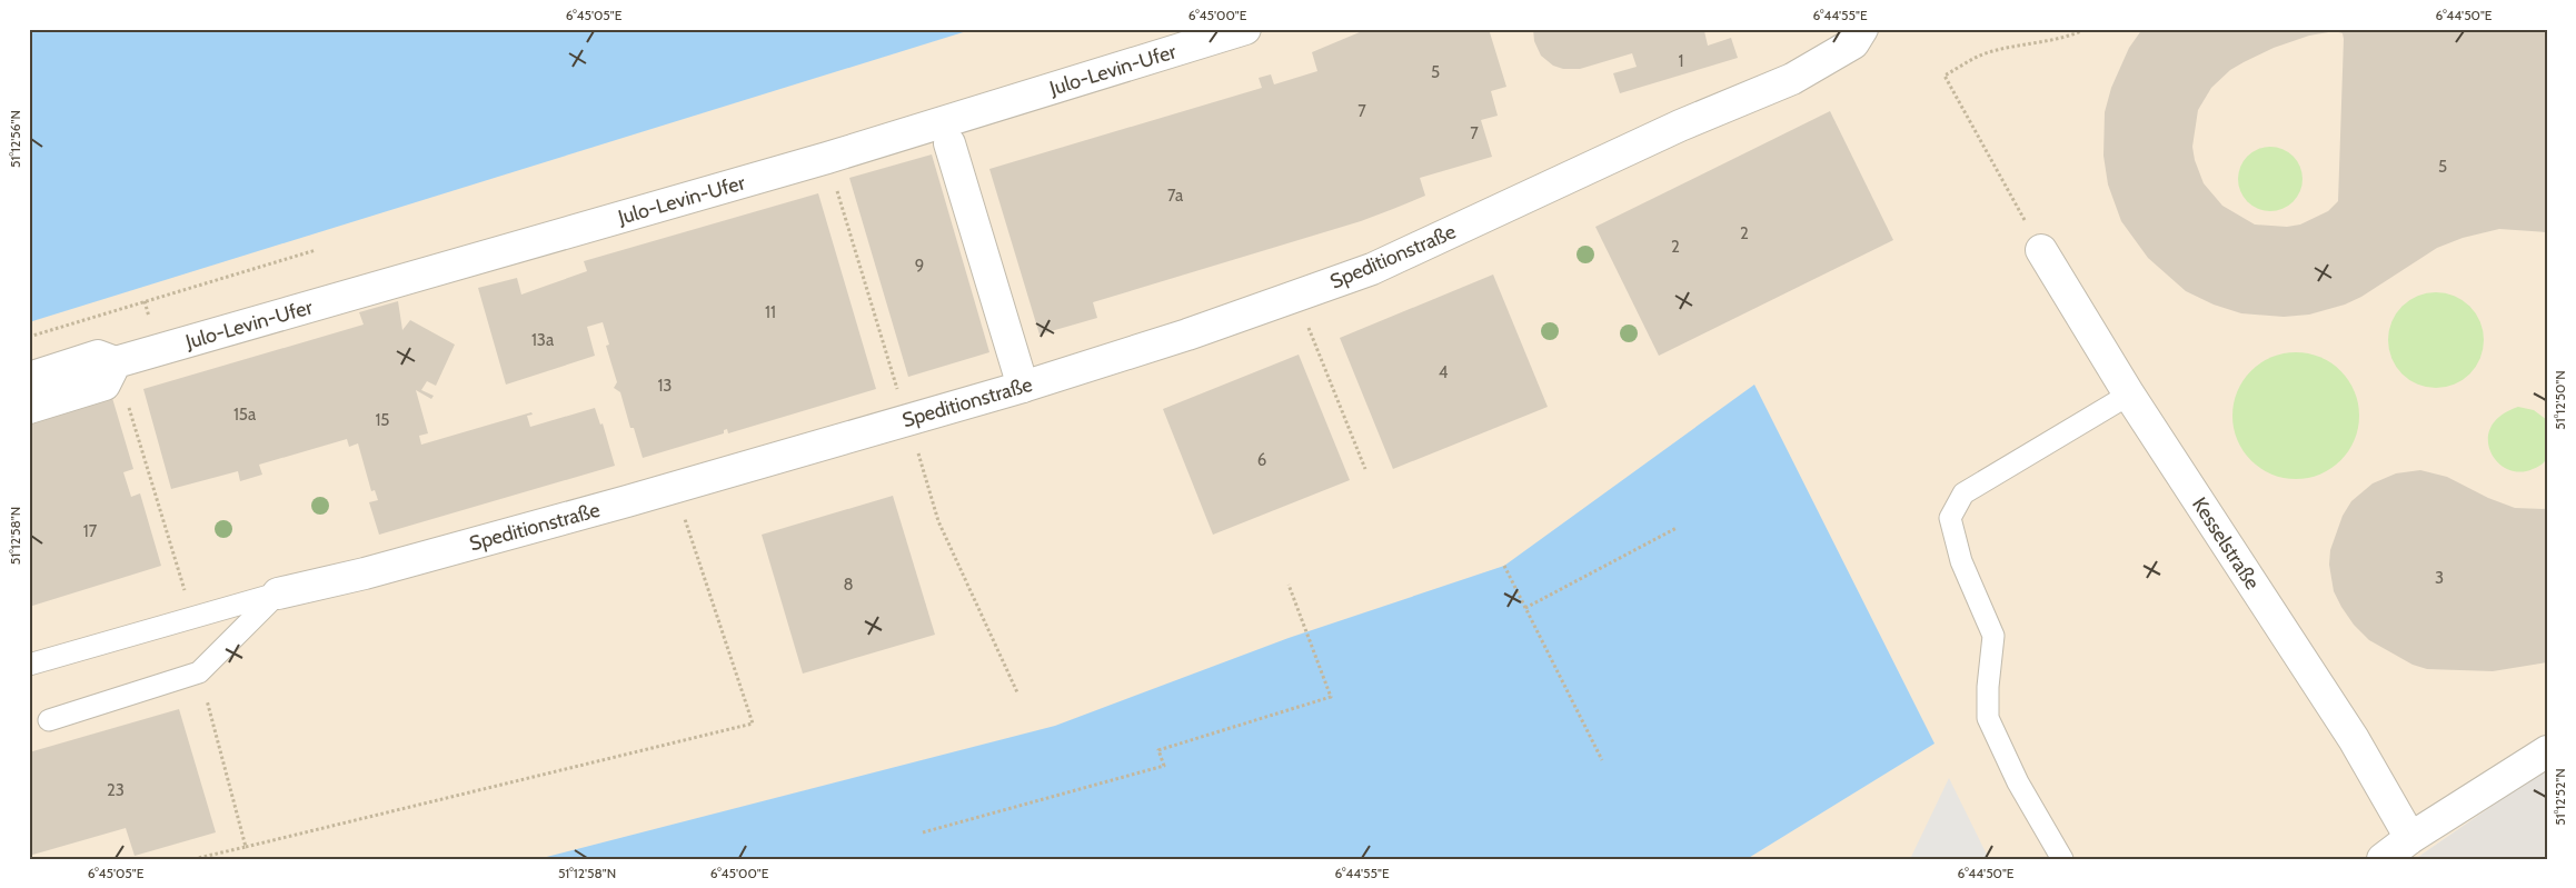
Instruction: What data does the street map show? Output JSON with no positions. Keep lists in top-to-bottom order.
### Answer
{
  "streets": {
    "street": ["Julo-Levin-Ufer", "Speditionstraße", "Kesselstraße"]
  },
  "house_numbers": [
    "1",
    "5",
    "7",
    "7",
    "5",
    "7a",
    "2",
    "2",
    "9",
    "11",
    "13a",
    "4",
    "13",
    "15a",
    "15",
    "6",
    "17",
    "3",
    "8",
    "23"
  ],
  "coordinates": [
    "6°45'05\"E",
    "6°45'00\"E",
    "6°44'55\"E",
    "6°44'50\"E",
    "51°12'56\"N",
    "51°12'50\"N",
    "51°12'58\"N",
    "51°12'52\"N"
  ]
}
